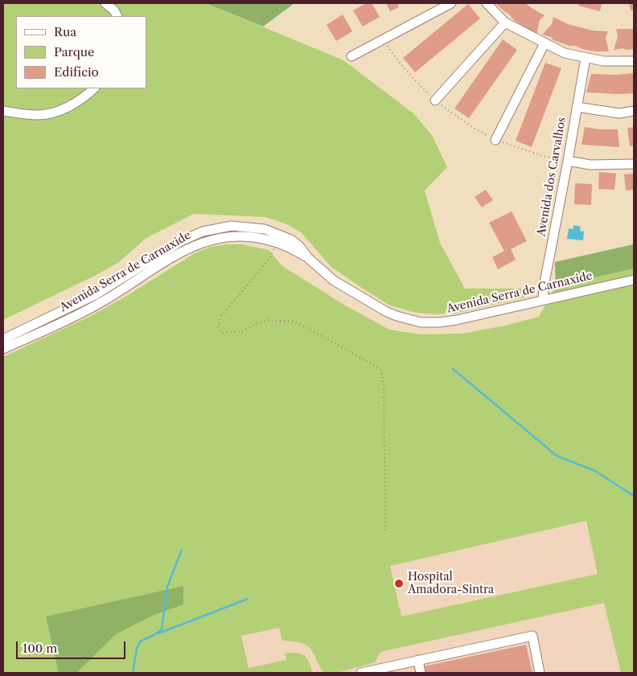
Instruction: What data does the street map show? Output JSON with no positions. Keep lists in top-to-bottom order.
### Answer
{
  "streets": {
    "street": ["Avenida dos Carvalhos", "Avenida Serra de Carnaxide"]
  },
  "crossings": [
    ["Avenida dos Carvalhos", "Avenida Serra de Carnaxide"]
  ],
  "places": ["Hospital Amadora-Sintra"],
  "legend": ["Rua", "Parque", "Edifício"],
  "scale_bar": "100 m"
}
